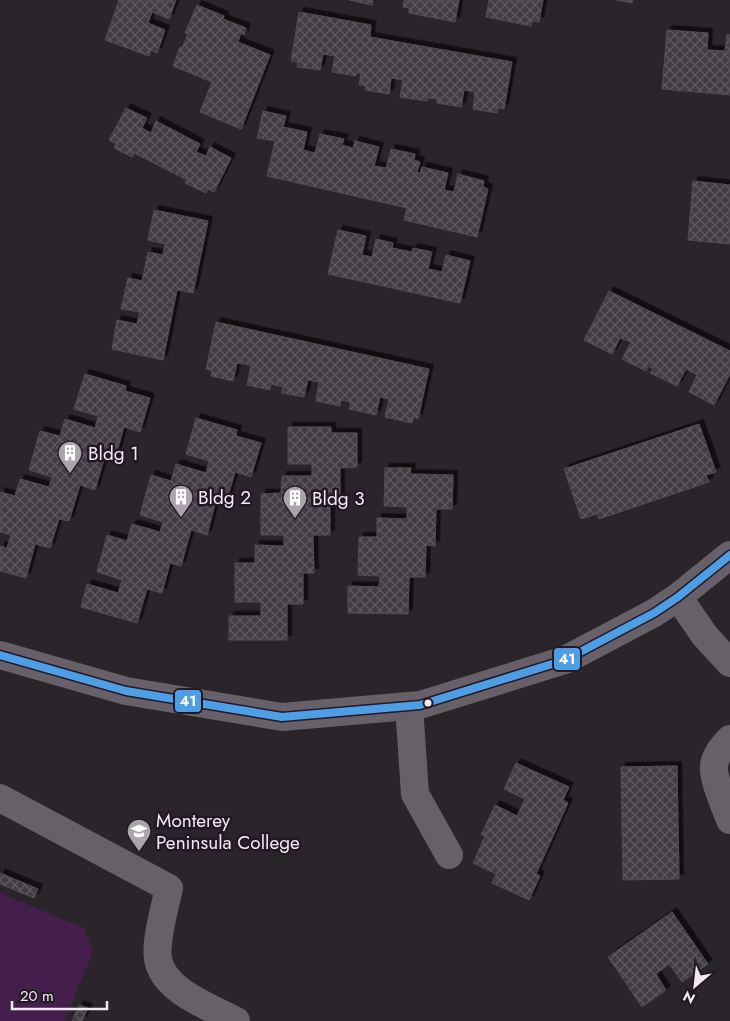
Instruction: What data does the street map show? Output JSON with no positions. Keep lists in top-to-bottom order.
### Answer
{
  "places": {
    "building": ["Bldg 1", "Bldg 2", "Bldg 3"],
    "school or university": ["Monterey Peninsula College"]
  },
  "lines": ["transit line 41"],
  "scale_bar": "20 m",
  "north": "bottom left"
}
